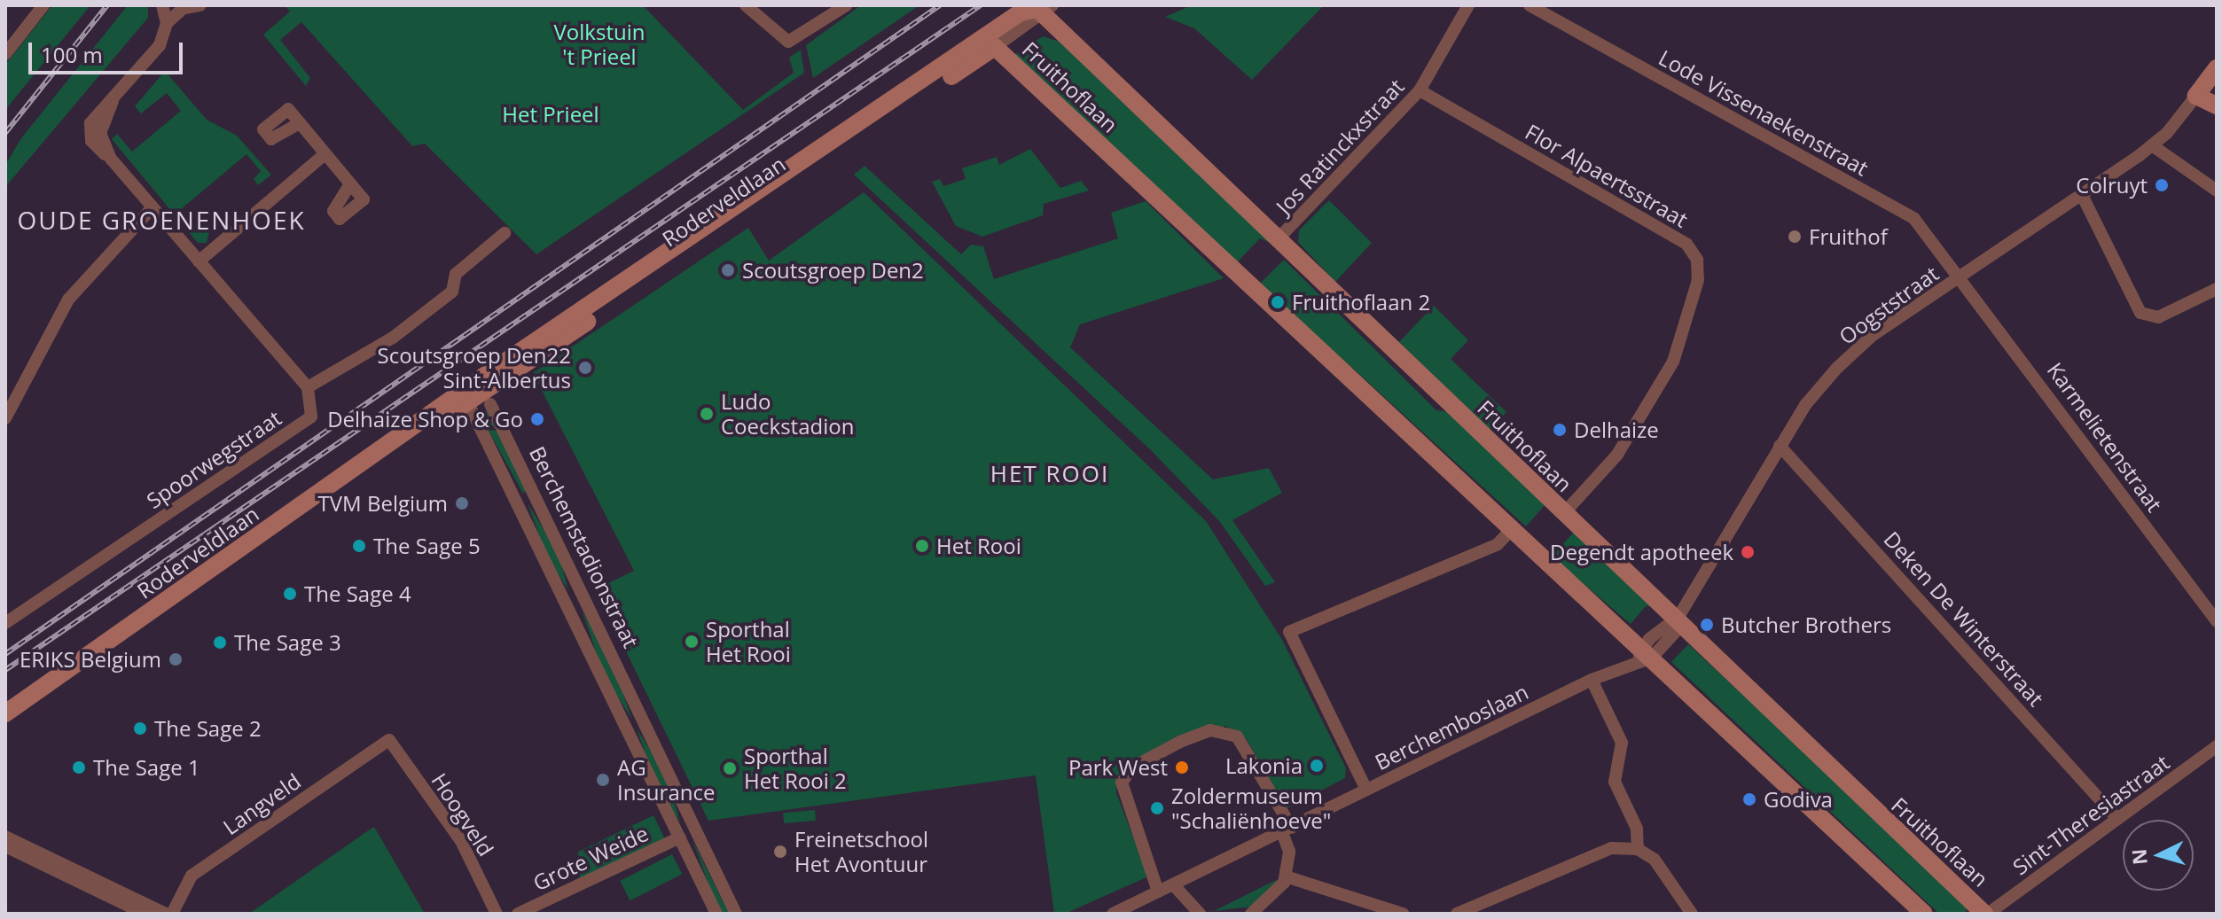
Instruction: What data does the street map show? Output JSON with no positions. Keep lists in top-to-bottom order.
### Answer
{
  "streets": {
    "street": [
      "Fruithoflaan",
      "Lode Vissenaekenstraat",
      "Jos Ratinckxstraat",
      "Flor Alpaertsstraat",
      "Roderveldlaan",
      "Oogststraat",
      "Karmelietenstraat",
      "Spoorwegstraat",
      "Berchemstadionstraat",
      "Deken De Winterstraat",
      "Berchemboslaan",
      "Langveld",
      "Hoogveld",
      "Sint-Theresiastraat",
      "Grote Weide"
    ]
  },
  "crossings": [
    ["Fruithoflaan", "Jos Ratinckxstraat"],
    ["Fruithoflaan", "Flor Alpaertsstraat"],
    ["Fruithoflaan", "Roderveldlaan"],
    ["Fruithoflaan", "Oogststraat"],
    ["Fruithoflaan", "Berchemboslaan"],
    ["Fruithoflaan", "Sint-Theresiastraat"],
    ["Lode Vissenaekenstraat", "Oogststraat"],
    ["Lode Vissenaekenstraat", "Karmelietenstraat"],
    ["Jos Ratinckxstraat", "Flor Alpaertsstraat"],
    ["Roderveldlaan", "Berchemstadionstraat"],
    ["Oogststraat", "Karmelietenstraat"],
    ["Oogststraat", "Deken De Winterstraat"],
    ["Oogststraat", "Berchemboslaan"],
    ["Berchemstadionstraat", "Grote Weide"],
    ["Deken De Winterstraat", "Sint-Theresiastraat"],
    ["Langveld", "Hoogveld"]
  ],
  "districts": ["OUDE GROENENHOEK", "HET ROOI"],
  "parks": ["Volkstuin 't Prieel", "Het Prieel"],
  "places": [
    "Colruyt",
    "Fruithof",
    "Scoutsgroep Den2",
    "Fruithoflaan 2",
    "Scoutsgroep Den22 Sint-Albertus",
    "Ludo Coeckstadion",
    "Delhaize Shop & Go",
    "Delhaize",
    "TVM Belgium",
    "The Sage 5",
    "Het Rooi",
    "Degendt apotheek",
    "The Sage 4",
    "Butcher Brothers",
    "Sporthal Het Rooi",
    "The Sage 3",
    "ERIKS Belgium",
    "The Sage 2",
    "Lakonia",
    "The Sage 1",
    "Park West",
    "Sporthal Het Rooi 2",
    "AG Insurance",
    "Godiva",
    "Zoldermuseum \"Schaliënhoeve\"",
    "Freinetschool Het Avontuur"
  ],
  "scale_bar": "100 m",
  "north": "left"
}
